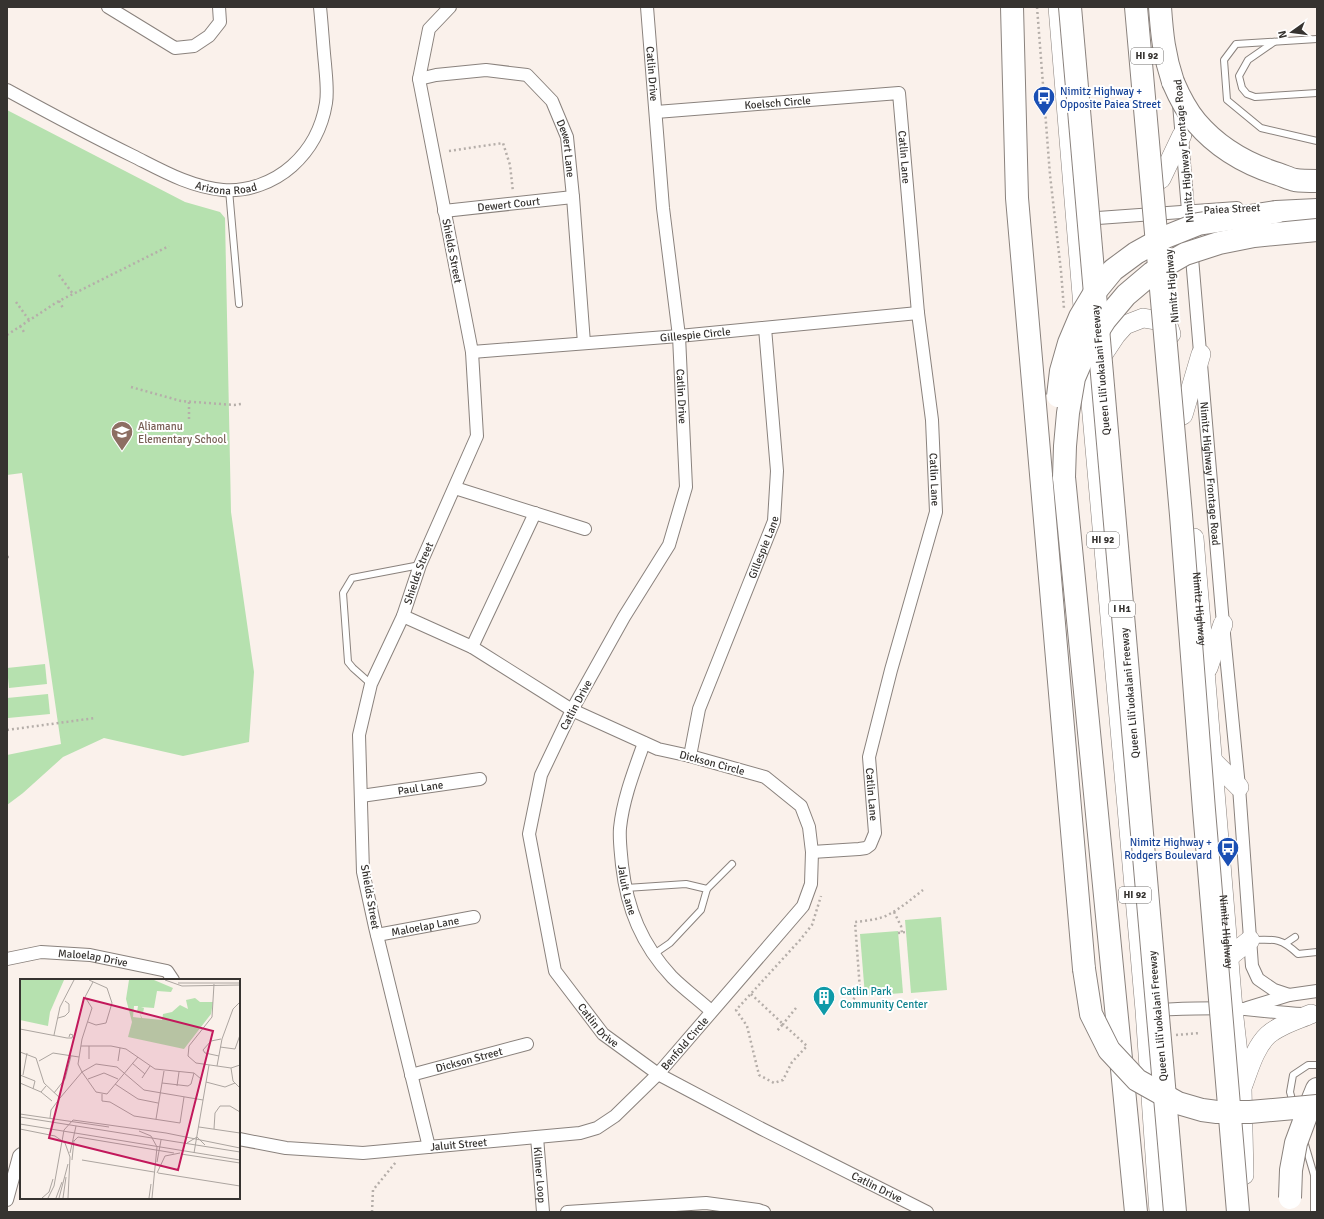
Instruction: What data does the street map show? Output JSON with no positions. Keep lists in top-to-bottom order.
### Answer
{
  "streets": {
    "highway": ["Queen Liliʻuokalani Freeway", "I H1"],
    "main road": ["HI 92", "Nimitz Highway"],
    "street": [
      "Catlin Drive",
      "Koelsch Circle",
      "Dewert Lane",
      "Nimitz Highway Frontage Road",
      "Catlin Lane",
      "Arizona Road",
      "Dewert Court",
      "Paiea Street",
      "Shields Street",
      "Gillespie Circle",
      "Gillespie Lane",
      "Dickson Circle",
      "Paul Lane",
      "Jaluit Lane",
      "Maloelap Lane",
      "Maloelap Drive",
      "Benfold Circle",
      "Dickson Street",
      "Jaluit Street",
      "Kilmer Loop"
    ]
  },
  "crossings": [
    ["HI 92", "Paiea Street"],
    ["Catlin Drive", "Koelsch Circle"],
    ["Catlin Drive", "Gillespie Circle"],
    ["Catlin Drive", "Dickson Circle"],
    ["Catlin Drive", "Benfold Circle"],
    ["Catlin Drive", "Jaluit Street"],
    ["Koelsch Circle", "Catlin Lane"],
    ["Dewert Lane", "Dewert Court"],
    ["Dewert Lane", "Shields Street"],
    ["Dewert Lane", "Gillespie Circle"],
    ["Nimitz Highway Frontage Road", "Paiea Street"],
    ["Catlin Lane", "Gillespie Circle"],
    ["Catlin Lane", "Dickson Circle"],
    ["Dewert Court", "Shields Street"],
    ["Paiea Street", "Nimitz Highway"],
    ["Shields Street", "Gillespie Circle"],
    ["Shields Street", "Dickson Circle"],
    ["Shields Street", "Paul Lane"],
    ["Shields Street", "Maloelap Lane"],
    ["Shields Street", "Dickson Street"],
    ["Shields Street", "Jaluit Street"],
    ["Gillespie Circle", "Gillespie Lane"],
    ["Gillespie Lane", "Dickson Circle"],
    ["Dickson Circle", "Jaluit Lane"],
    ["Dickson Circle", "Benfold Circle"],
    ["Jaluit Lane", "Benfold Circle"],
    ["Benfold Circle", "Jaluit Street"],
    ["Jaluit Street", "Kilmer Loop"]
  ],
  "places": {
    "bus stop": ["Nimitz Highway + Opposite Paiea Street", "Nimitz Highway + Rodgers Boulevard"],
    "school or university": ["Aliamanu Elementary School"],
    "building": ["Catlin Park Community Center"]
  },
  "north": "left"
}
